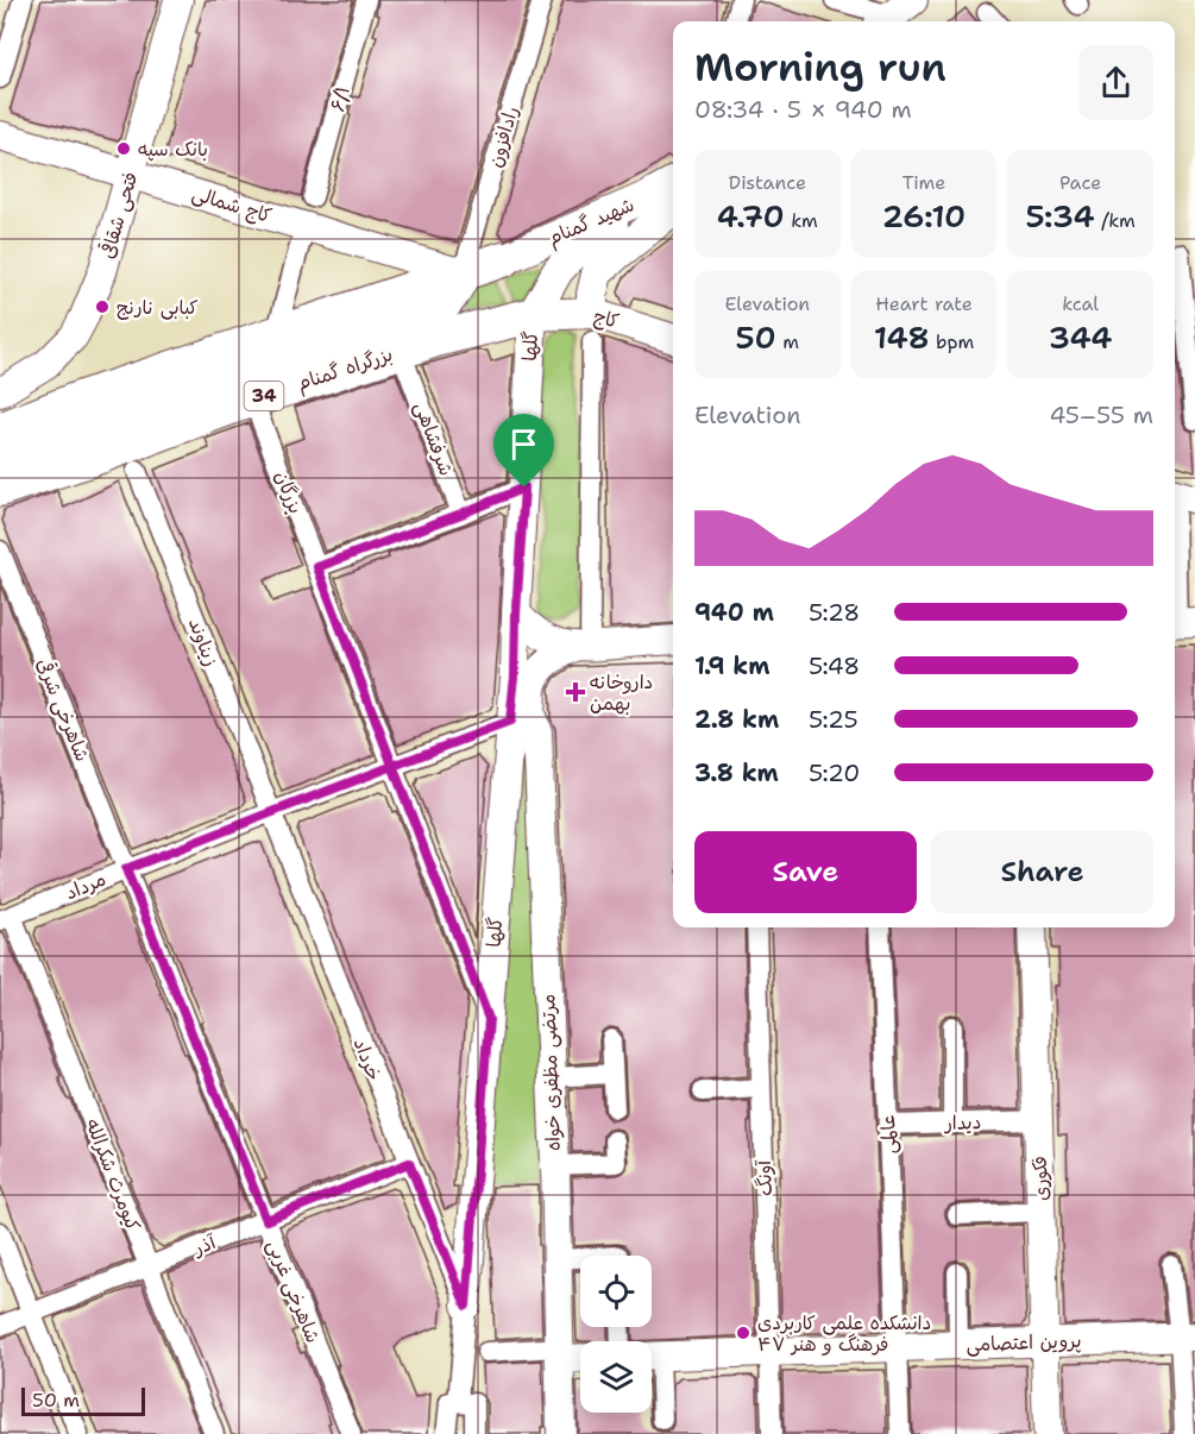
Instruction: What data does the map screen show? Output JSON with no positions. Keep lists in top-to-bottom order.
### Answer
{
  "streets": {
    "highway": ["بزرگراه گمنام", "34"],
    "main road": ["شهید گمنام", "کاج"],
    "street": [
      "۶/۱",
      "رادافزون",
      "کاج شمالی",
      "فتحی شقاقی",
      "گلها",
      "شرفشاهی",
      "بزرگان",
      "زیناوند",
      "شاهرخی شرقی",
      "مرداد",
      "خرداد",
      "مرتضی مظفری خواه",
      "دیدار",
      "عالمی",
      "کیومرث شکرالله",
      "آونگ",
      "فکوری",
      "آذر",
      "شاهرخی غربی",
      "پروین اعتصامی"
    ]
  },
  "crossings": [
    ["رادافزون", "کاج شمالی"],
    ["کاج شمالی", "فتحی شقاقی"],
    ["کاج", "گلها"],
    ["کاج", "بزرگراه گمنام"],
    ["گلها", "بزرگراه گمنام"],
    ["گلها", "بزرگان"],
    ["گلها", "مرداد"],
    ["گلها", "خرداد"],
    ["گلها", "مرتضی مظفری خواه"],
    ["بزرگان", "مرداد"],
    ["زیناوند", "مرداد"],
    ["زیناوند", "خرداد"],
    ["شاهرخی شرقی", "مرداد"],
    ["شاهرخی شرقی", "شاهرخی غربی"],
    ["مرداد", "خرداد"],
    ["مرداد", "مرتضی مظفری خواه"],
    ["مرداد", "کیومرث شکرالله"],
    ["مرداد", "شاهرخی غربی"],
    ["خرداد", "آذر"],
    ["دیدار", "عالمی"],
    ["دیدار", "فکوری"],
    ["عالمی", "پروین اعتصامی"],
    ["کیومرث شکرالله", "آذر"],
    ["آونگ", "پروین اعتصامی"],
    ["فکوری", "پروین اعتصامی"],
    ["آذر", "شاهرخی غربی"]
  ],
  "places": {
    "other": ["بانک سپه", "کبابی نارنج", "دانشکده علمی کاربردی فرهنگ و هنر ۴۷"],
    "health": ["داروخانه بهمن"]
  },
  "scale_bar": "50 m",
  "page": {
    "heading": ["Morning run", "08:34 · 5 × 940 m"],
    "stats": [
      ["Distance", "4.70 km"],
      ["Time", "26:10"],
      ["Pace", "5:34 /km"],
      ["Elevation", "50 m"],
      ["Heart rate", "148 bpm"],
      ["kcal", "344"]
    ],
    "chart": ["Elevation", "45–55 m"],
    "list": [
      {
        "name": "940 m",
        "note": "5:28"
      },
      {
        "name": "1.9 km",
        "note": "5:48"
      },
      {
        "name": "2.8 km",
        "note": "5:25"
      },
      {
        "name": "3.8 km",
        "note": "5:20"
      }
    ],
    "buttons": ["Save", "Share"],
    "scale": "50 m"
  }
}
